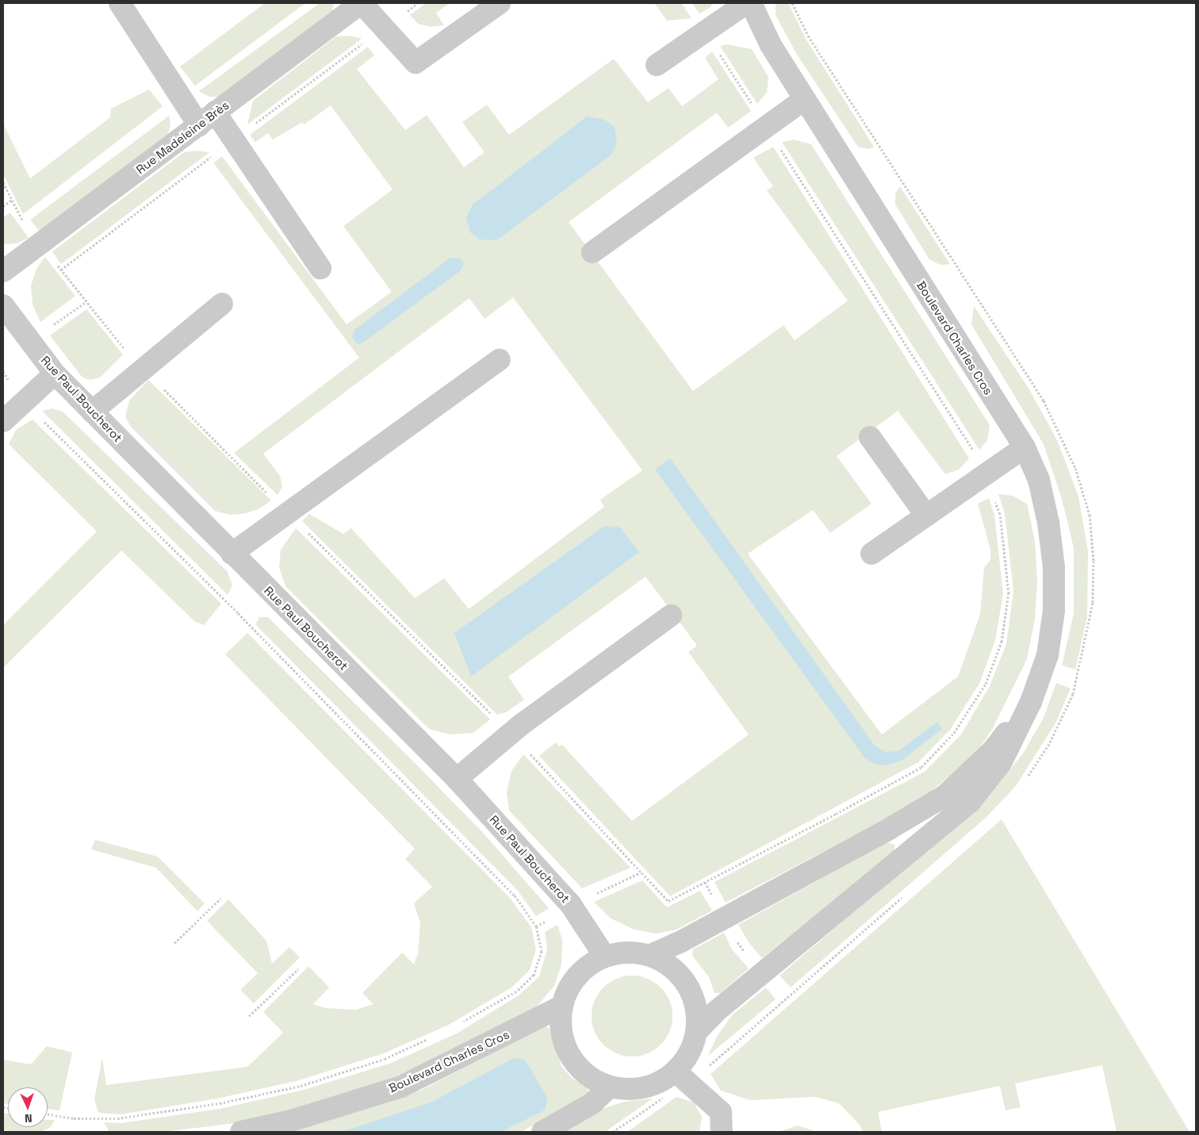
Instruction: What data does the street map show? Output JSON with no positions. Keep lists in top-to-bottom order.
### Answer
{
  "streets": {
    "street": ["Rue Madeleine Brès", "Boulevard Charles Cros", "Rue Paul Boucherot"]
  },
  "crossings": [
    ["Boulevard Charles Cros", "Rue Paul Boucherot"]
  ],
  "north": "bottom"
}
